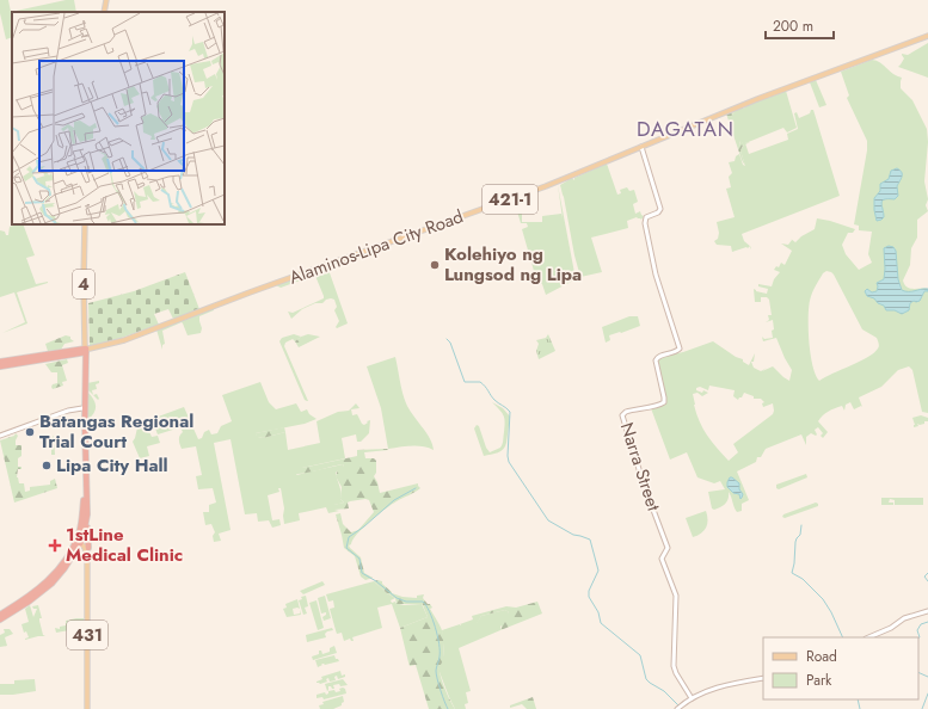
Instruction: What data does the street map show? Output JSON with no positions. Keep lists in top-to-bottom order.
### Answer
{
  "streets": {
    "highway": ["4"],
    "main road": ["421-1", "Alaminos-Lipa City Road", "431"],
    "street": ["Narra Street"]
  },
  "crossings": [
    ["Alaminos-Lipa City Road", "4"],
    ["Alaminos-Lipa City Road", "Narra Street"],
    ["4", "431"]
  ],
  "districts": ["DAGATAN"],
  "places": {
    "other": ["Kolehiyo ng Lungsod ng Lipa", "Batangas Regional Trial Court", "Lipa City Hall"],
    "health": ["1stLine Medical Clinic"]
  },
  "legend": ["Road", "Park"],
  "scale_bar": "200 m"
}
